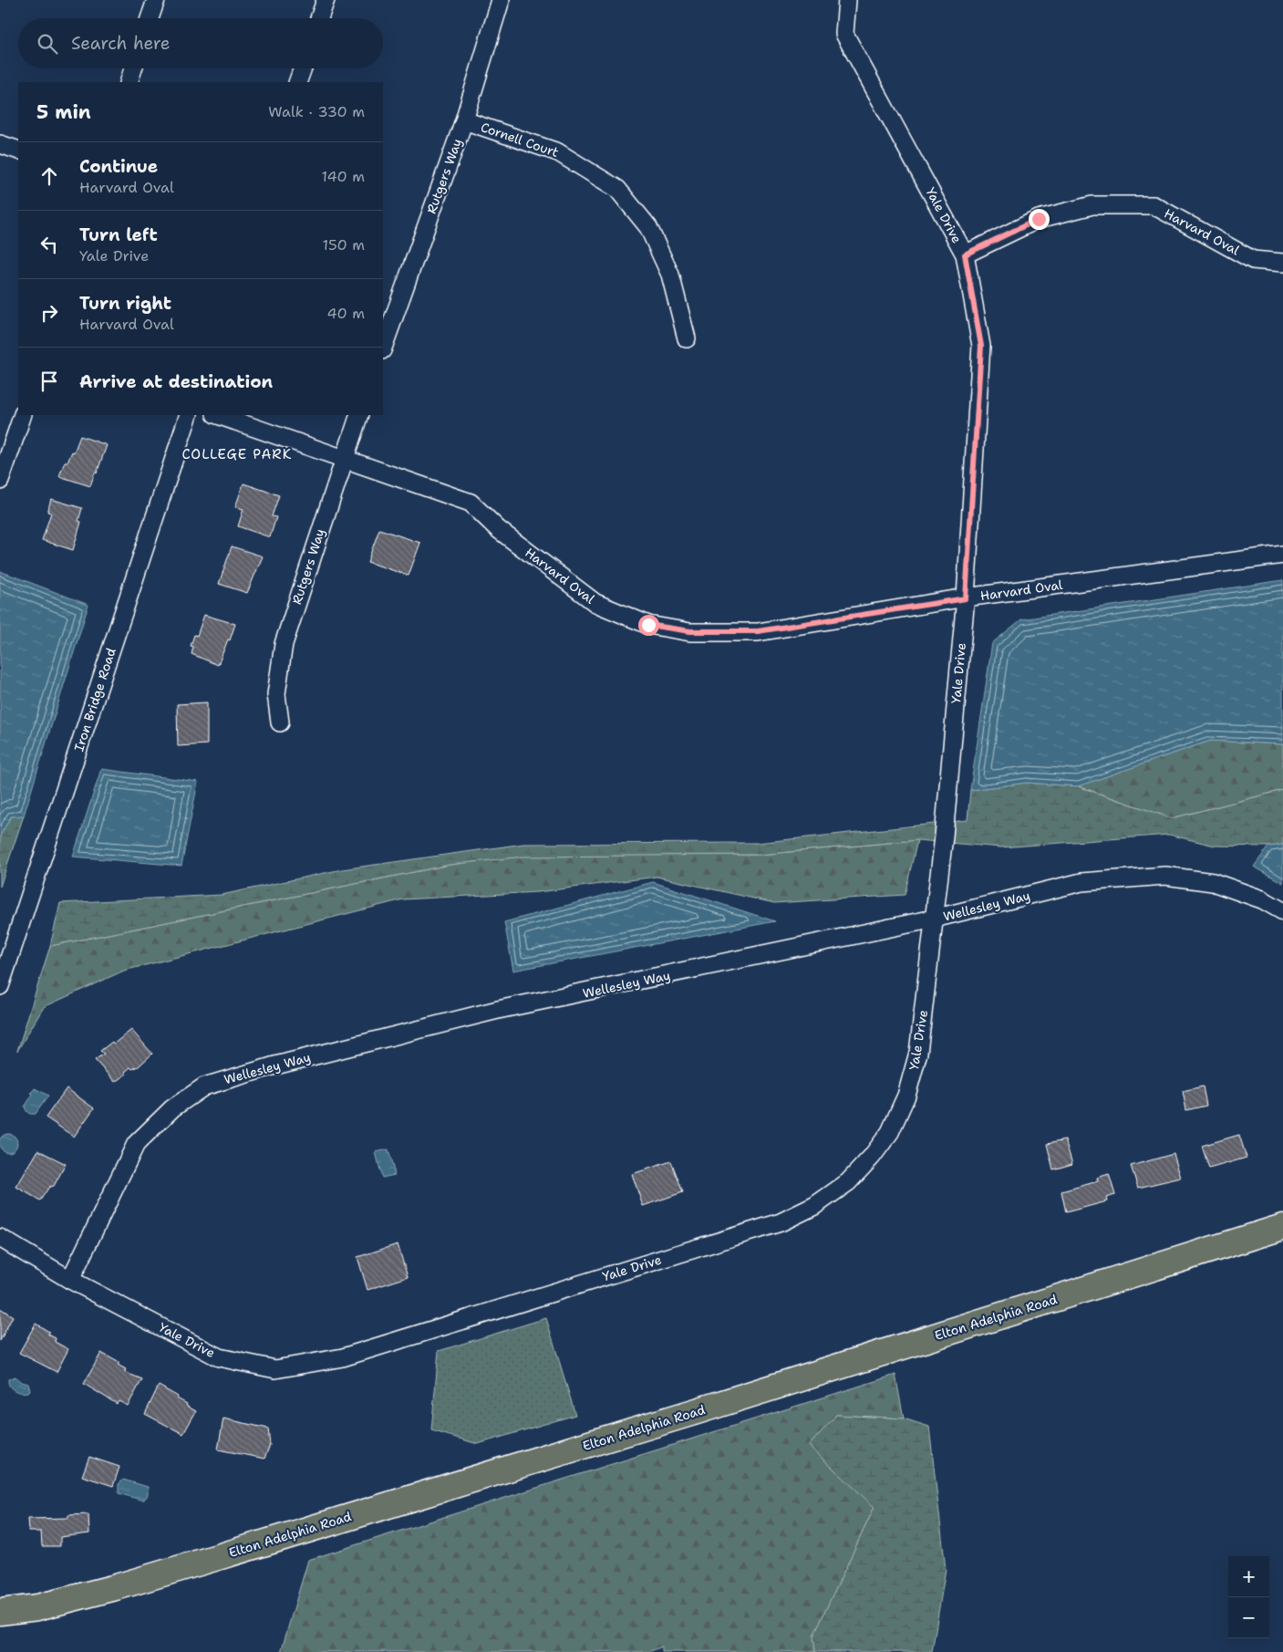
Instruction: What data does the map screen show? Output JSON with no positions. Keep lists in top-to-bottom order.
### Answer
{
  "streets": {
    "main road": ["Elton Adelphia Road"],
    "street": [
      "Cornell Court",
      "Rutgers Way",
      "Yale Drive",
      "Harvard Oval",
      "Iron Bridge Road",
      "Wellesley Way"
    ]
  },
  "crossings": [
    ["Cornell Court", "Rutgers Way"],
    ["Rutgers Way", "Harvard Oval"],
    ["Yale Drive", "Harvard Oval"],
    ["Yale Drive", "Wellesley Way"]
  ],
  "districts": ["COLLEGE PARK"],
  "page": {
    "search": "Search here",
    "heading": ["5 min", "Walk · 330 m"],
    "list": [
      ["Continue", "Harvard Oval", "140 m"],
      ["Turn left", "Yale Drive", "150 m"],
      ["Turn right", "Harvard Oval", "40 m"],
      "Arrive at destination"
    ],
    "map_buttons": ["+", "−"]
  }
}
